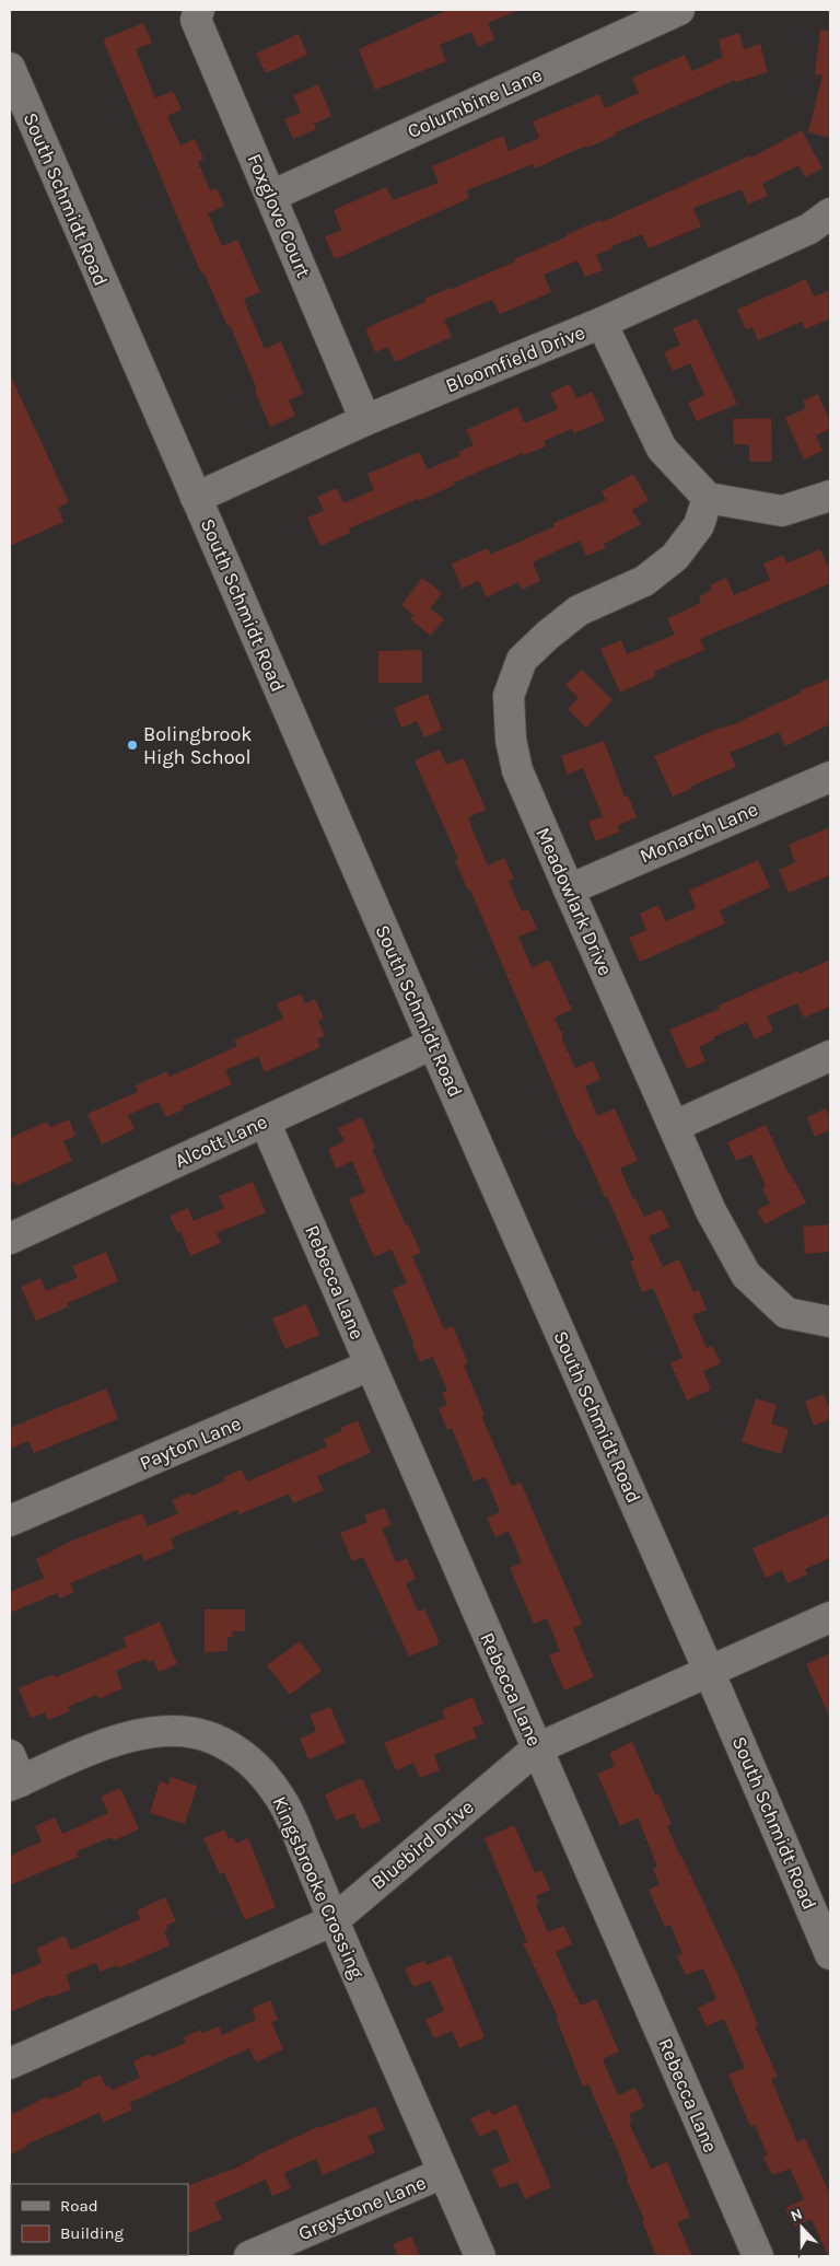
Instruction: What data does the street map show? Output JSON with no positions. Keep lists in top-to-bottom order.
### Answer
{
  "streets": {
    "street": [
      "Columbine Lane",
      "South Schmidt Road",
      "Foxglove Court",
      "Bloomfield Drive",
      "Monarch Lane",
      "Meadowlark Drive",
      "Alcott Lane",
      "Rebecca Lane",
      "Payton Lane",
      "Bluebird Drive",
      "Kingsbrooke Crossing",
      "Greystone Lane"
    ]
  },
  "crossings": [
    ["Columbine Lane", "Foxglove Court"],
    ["South Schmidt Road", "Bloomfield Drive"],
    ["South Schmidt Road", "Alcott Lane"],
    ["South Schmidt Road", "Bluebird Drive"],
    ["Foxglove Court", "Bloomfield Drive"],
    ["Monarch Lane", "Meadowlark Drive"],
    ["Alcott Lane", "Rebecca Lane"],
    ["Rebecca Lane", "Payton Lane"],
    ["Rebecca Lane", "Bluebird Drive"],
    ["Bluebird Drive", "Kingsbrooke Crossing"],
    ["Kingsbrooke Crossing", "Greystone Lane"]
  ],
  "places": ["Bolingbrook High School"],
  "legend": ["Road", "Building"],
  "north": "top"
}
